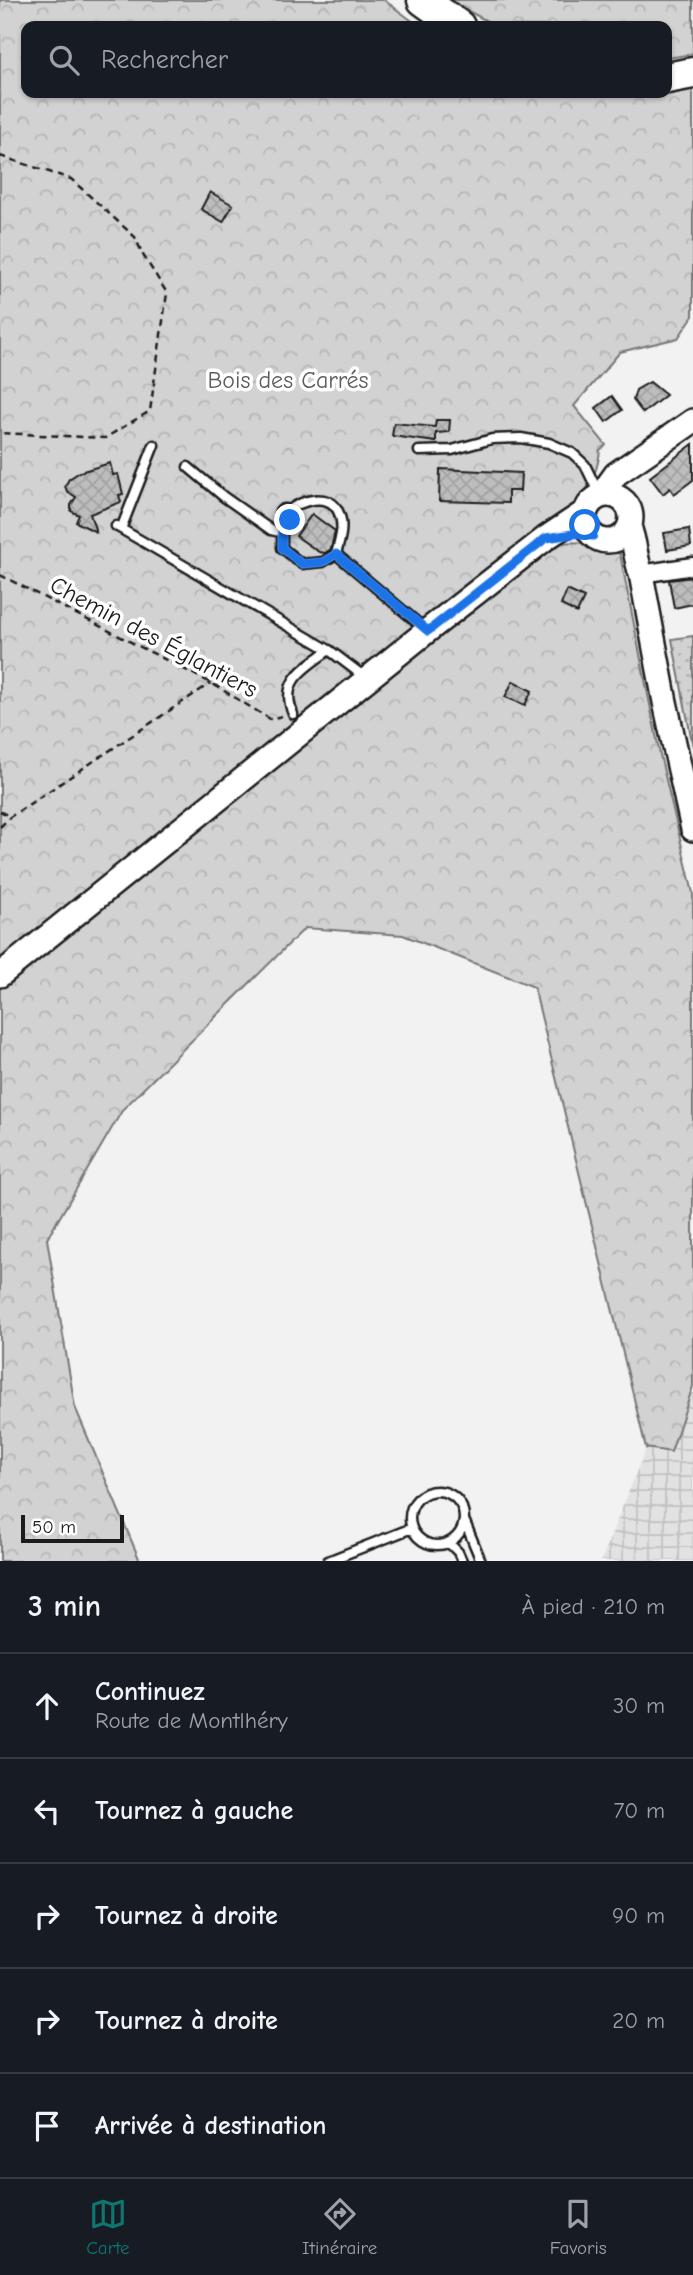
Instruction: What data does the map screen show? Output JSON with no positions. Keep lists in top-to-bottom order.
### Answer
{
  "streets": {
    "path": ["Chemin des Églantiers"]
  },
  "parks": ["Bois des Carrés"],
  "scale_bar": "50 m",
  "page": {
    "search": "Rechercher",
    "scale": "50 m",
    "heading": ["3 min", "À pied · 210 m"],
    "list": [
      ["Continuez", "Route de Montlhéry", "30 m"],
      ["Tournez à gauche", "70 m"],
      ["Tournez à droite", "90 m"],
      ["Tournez à droite", "20 m"],
      "Arrivée à destination"
    ],
    "nav": ["Carte", "Itinéraire", "Favoris"]
  }
}
